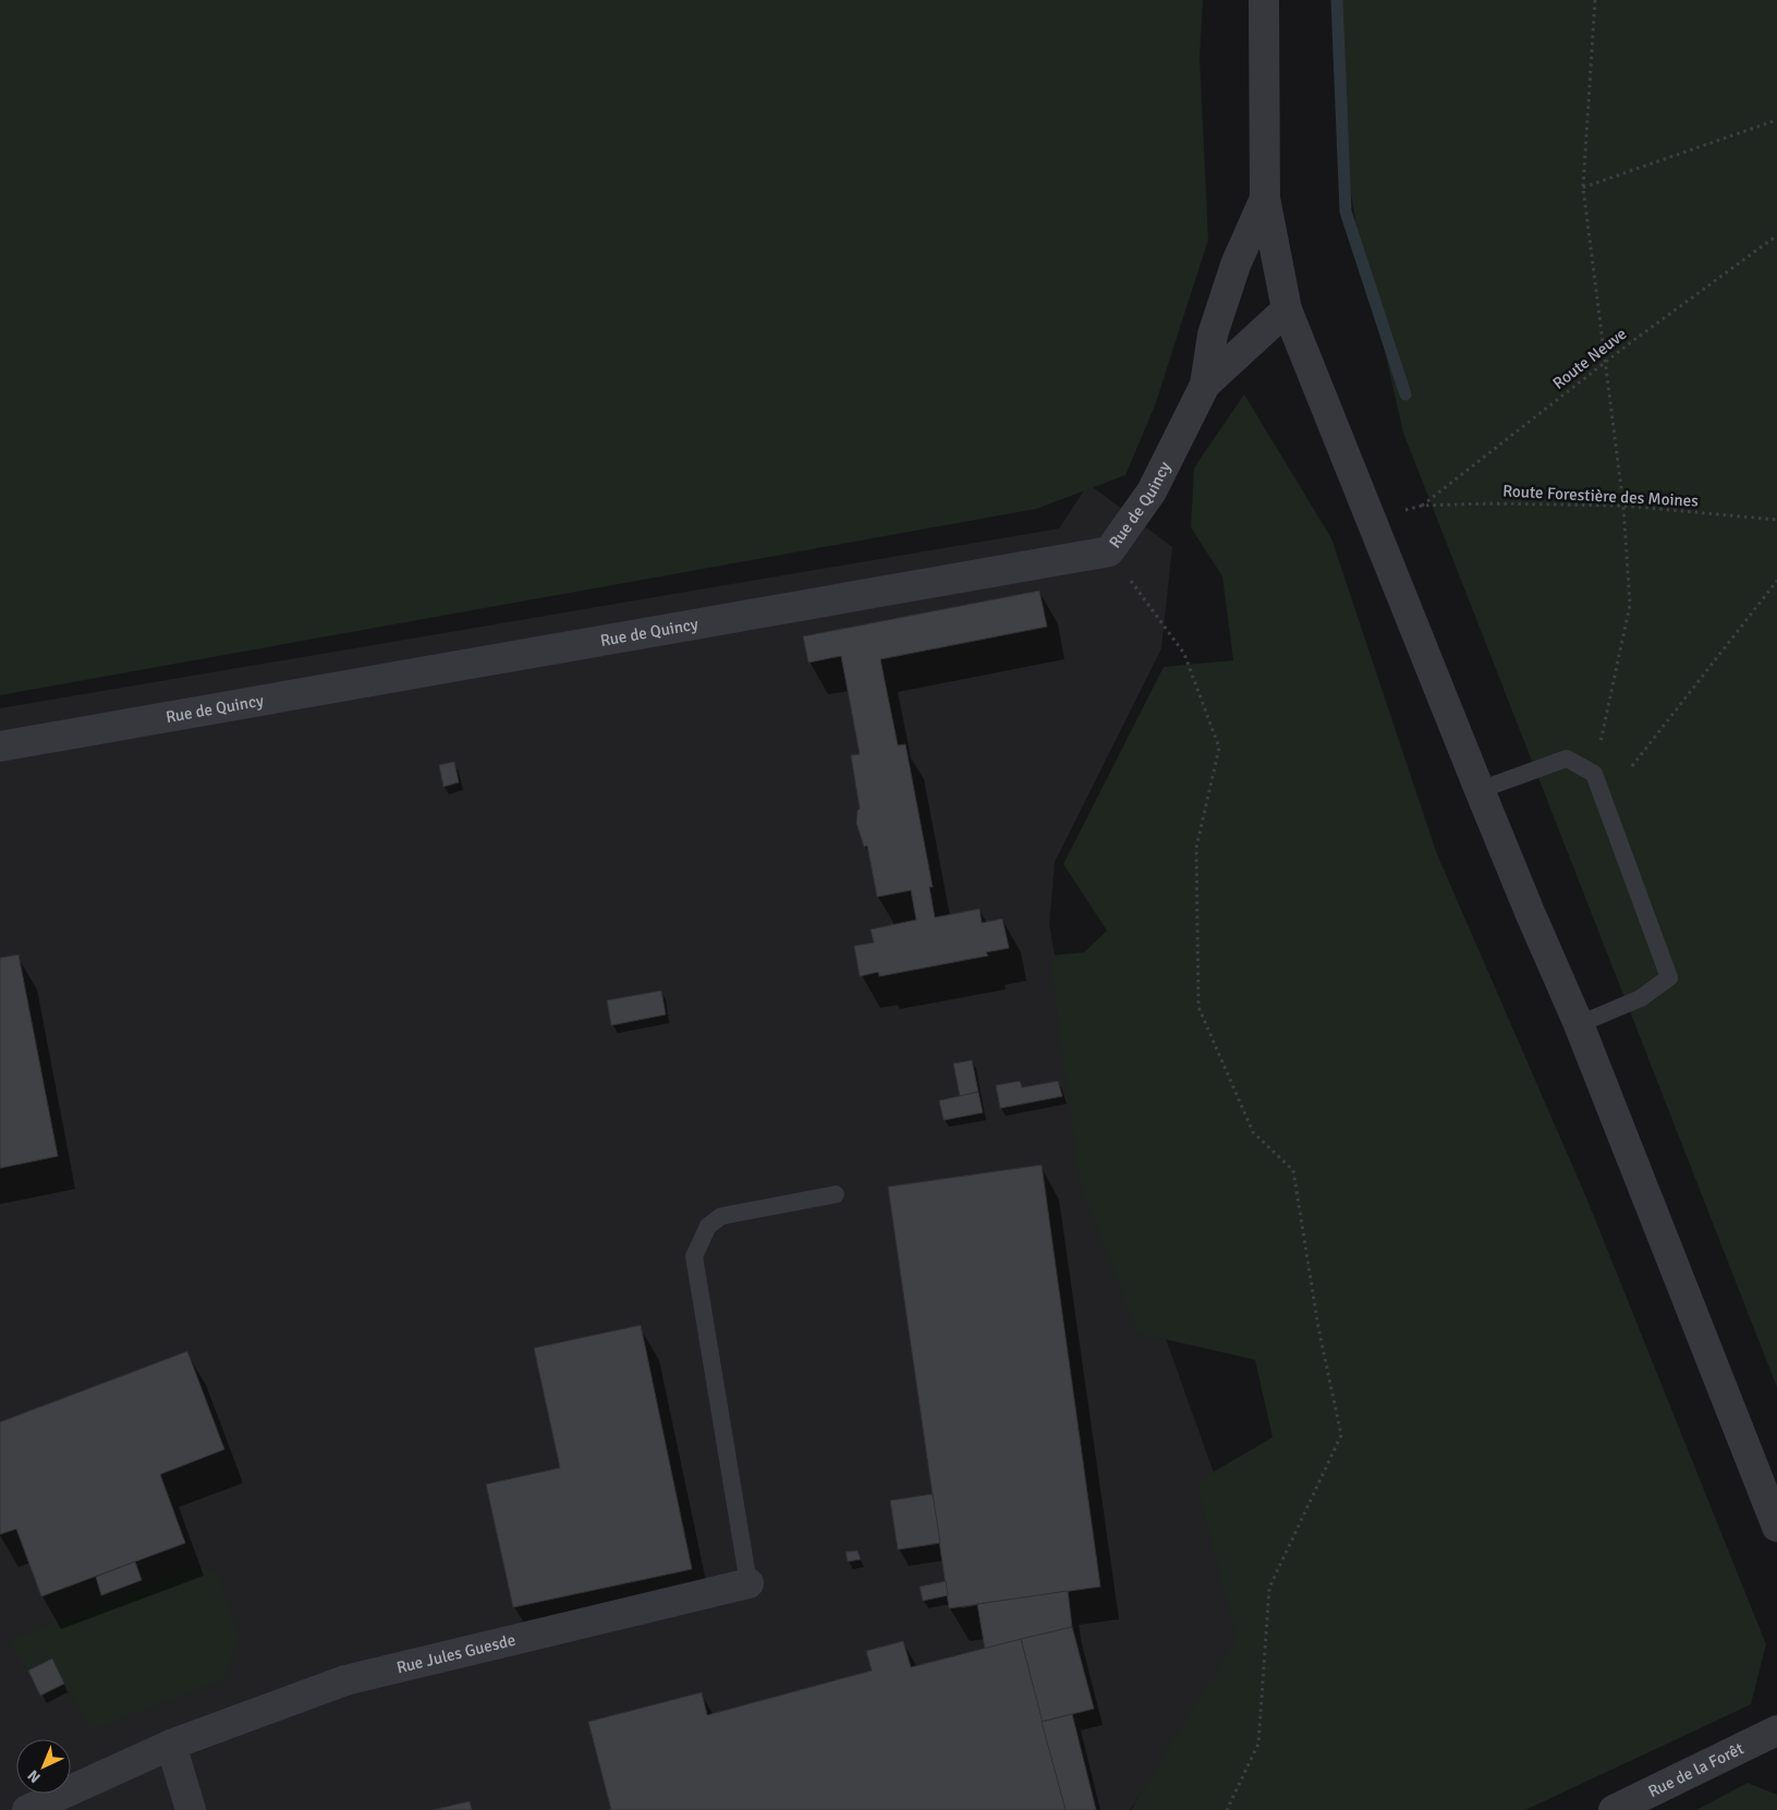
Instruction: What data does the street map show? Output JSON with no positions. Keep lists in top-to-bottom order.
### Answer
{
  "streets": {
    "street": ["Rue de Quincy", "Rue Jules Guesde", "Rue de la Forêt"],
    "path": ["Route Neuve", "Route Forestière des Moines"]
  },
  "crossings": [
    ["Route Neuve", "Route Forestière des Moines"]
  ],
  "north": "bottom left"
}
